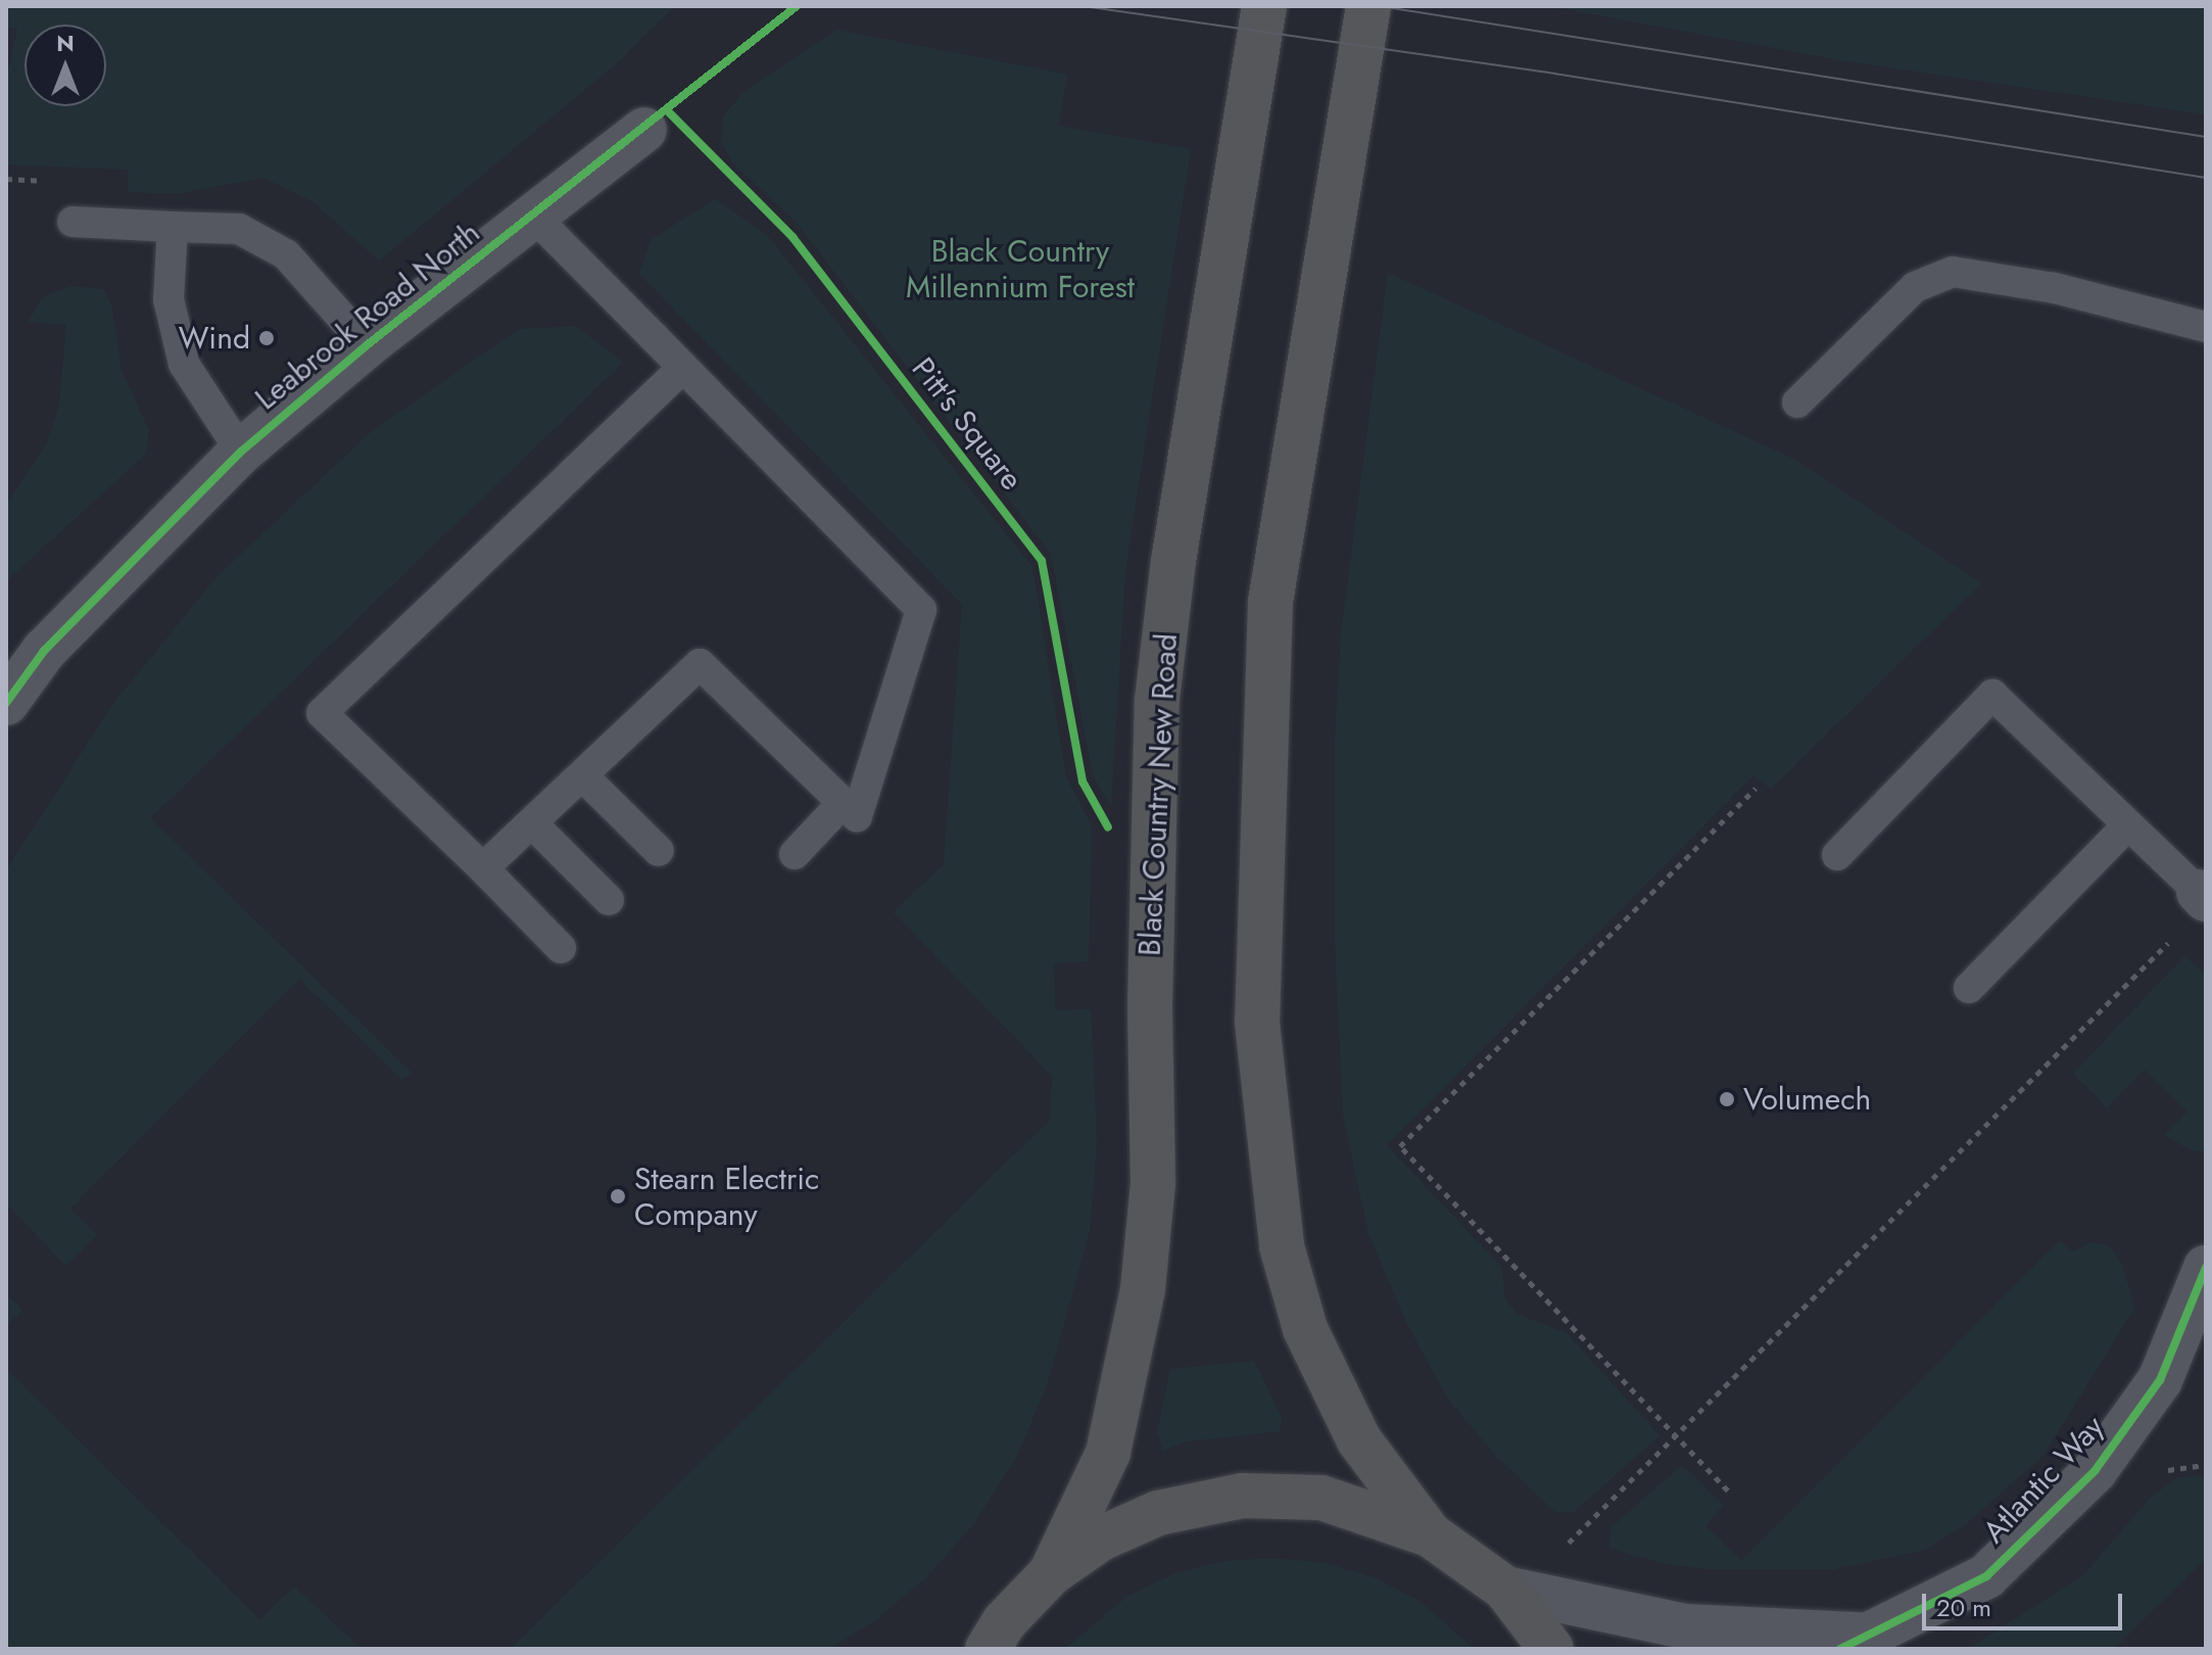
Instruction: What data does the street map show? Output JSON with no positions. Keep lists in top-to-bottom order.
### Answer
{
  "streets": {
    "highway": ["Black Country New Road"],
    "street": ["Leabrook Road North", "Atlantic Way"],
    "cycle path": ["Pitt's Square"]
  },
  "parks": ["Black Country Millennium Forest"],
  "places": ["Wind", "Volumech", "Stearn Electric Company"],
  "scale_bar": "20 m",
  "north": "top"
}
